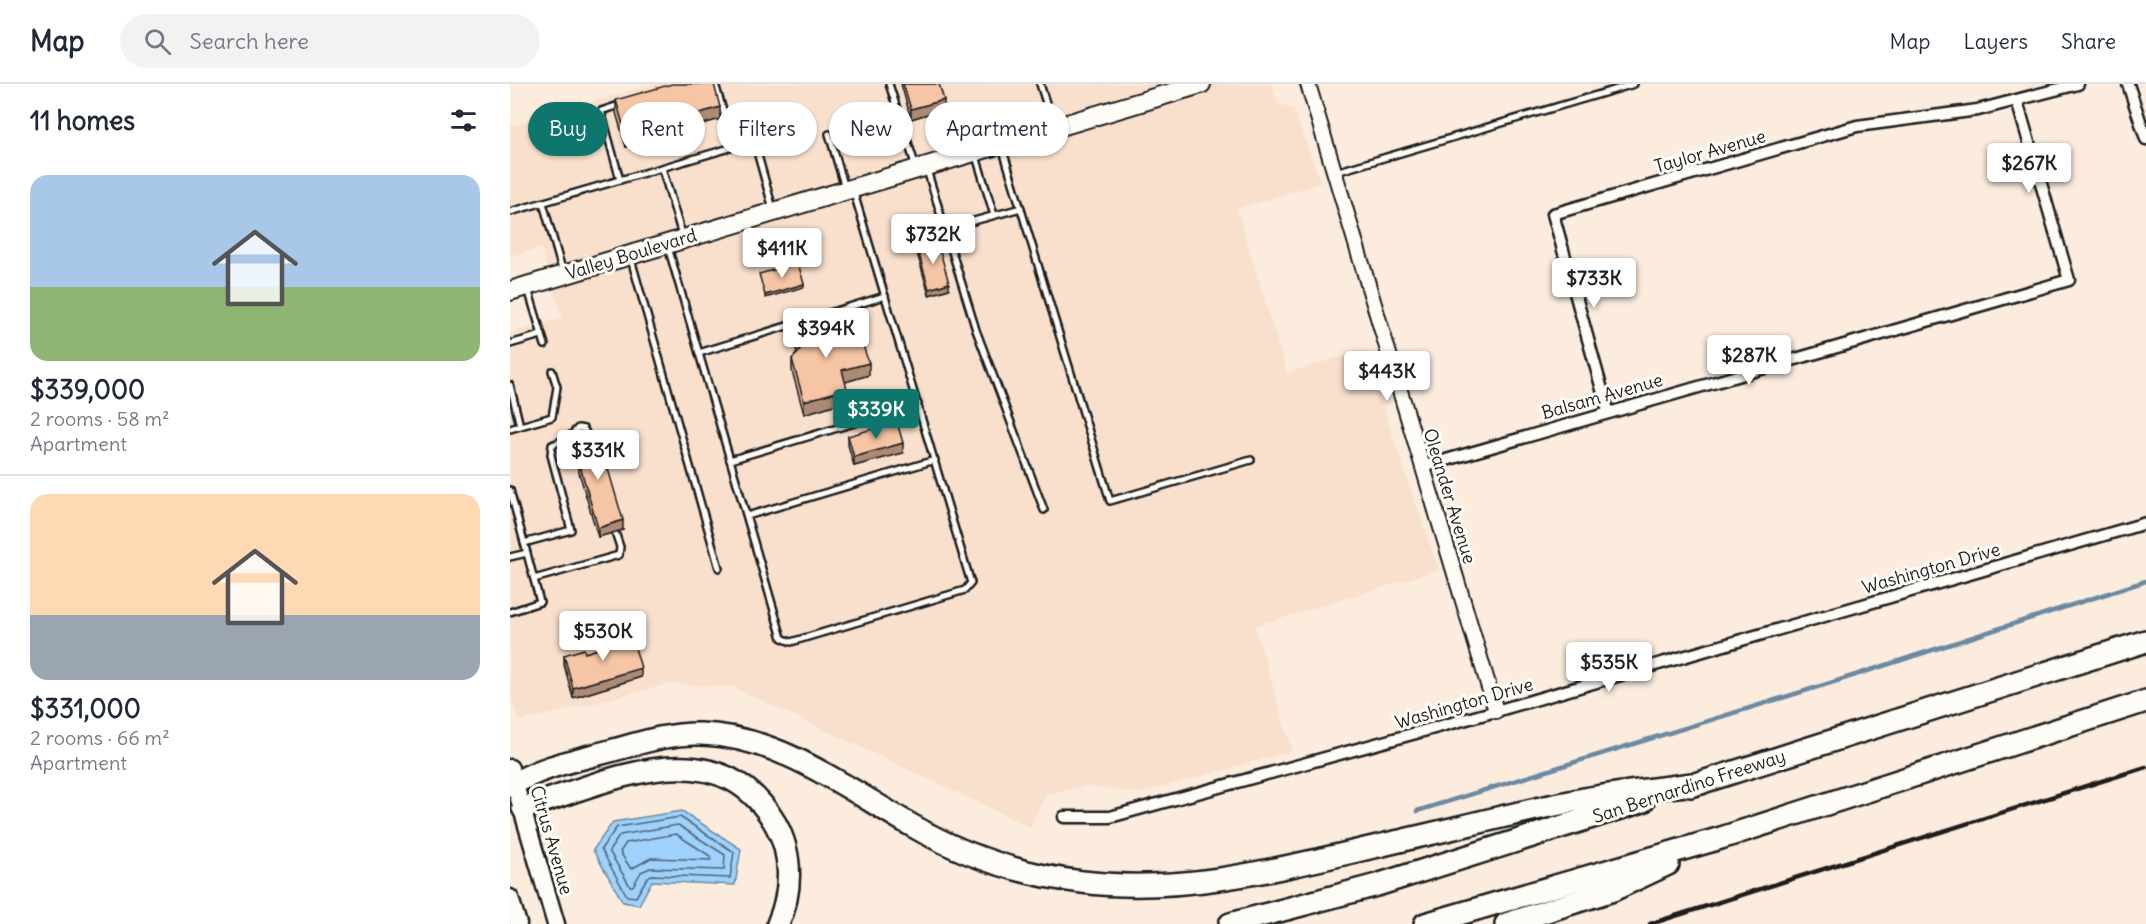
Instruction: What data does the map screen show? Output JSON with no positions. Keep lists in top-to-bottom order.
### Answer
{
  "streets": {
    "highway": ["San Bernardino Freeway"],
    "main road": ["Valley Boulevard", "Citrus Avenue"],
    "street": [
      "Taylor Avenue",
      "Balsam Avenue",
      "Oleander Avenue",
      "Washington Drive"
    ]
  },
  "crossings": [
    ["Taylor Avenue", "Balsam Avenue"],
    ["Balsam Avenue", "Oleander Avenue"],
    ["Oleander Avenue", "Washington Drive"]
  ],
  "page": {
    "header": "Map",
    "search": "Search here",
    "nav": ["Map", "Layers", "Share"],
    "heading": "11 homes",
    "chip": [
      "Buy",
      "Rent",
      "Filters",
      "New",
      "Apartment"
    ],
    "price": [
      "$267K",
      "$732K",
      "$411K",
      "$733K",
      "$394K",
      "$287K",
      "$443K",
      "$339K",
      "$331K",
      "$530K",
      "$535K"
    ],
    "list": [
      {
        "name": "$339,000",
        "note": "2 rooms · 58 m² · Apartment"
      },
      {
        "name": "$331,000",
        "note": "2 rooms · 66 m² · Apartment"
      }
    ]
  }
}
